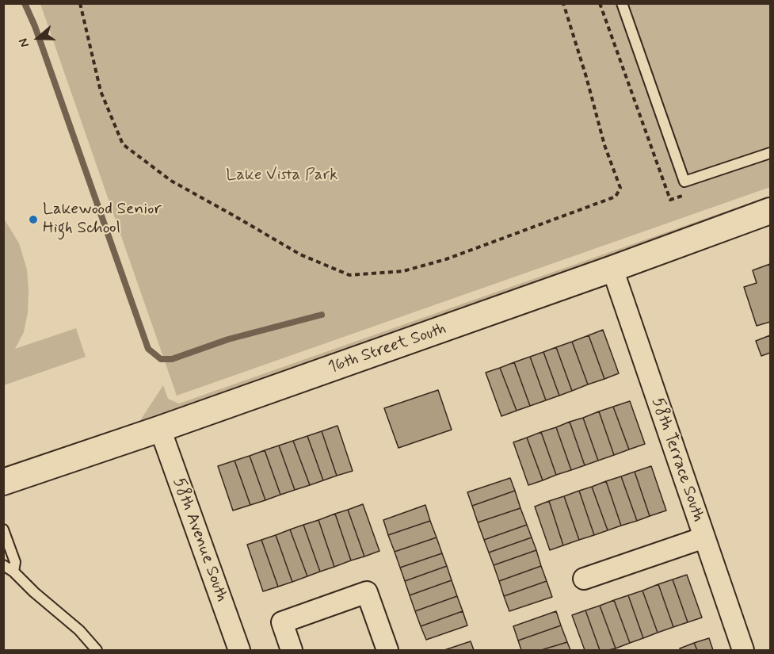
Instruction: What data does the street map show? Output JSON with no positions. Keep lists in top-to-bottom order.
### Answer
{
  "streets": {
    "street": ["16th Street South", "58th Terrace South", "58th Avenue South"]
  },
  "crossings": [
    ["16th Street South", "58th Terrace South"],
    ["16th Street South", "58th Avenue South"]
  ],
  "parks": ["Lake Vista Park"],
  "places": ["Lakewood Senior High School"],
  "north": "left"
}
